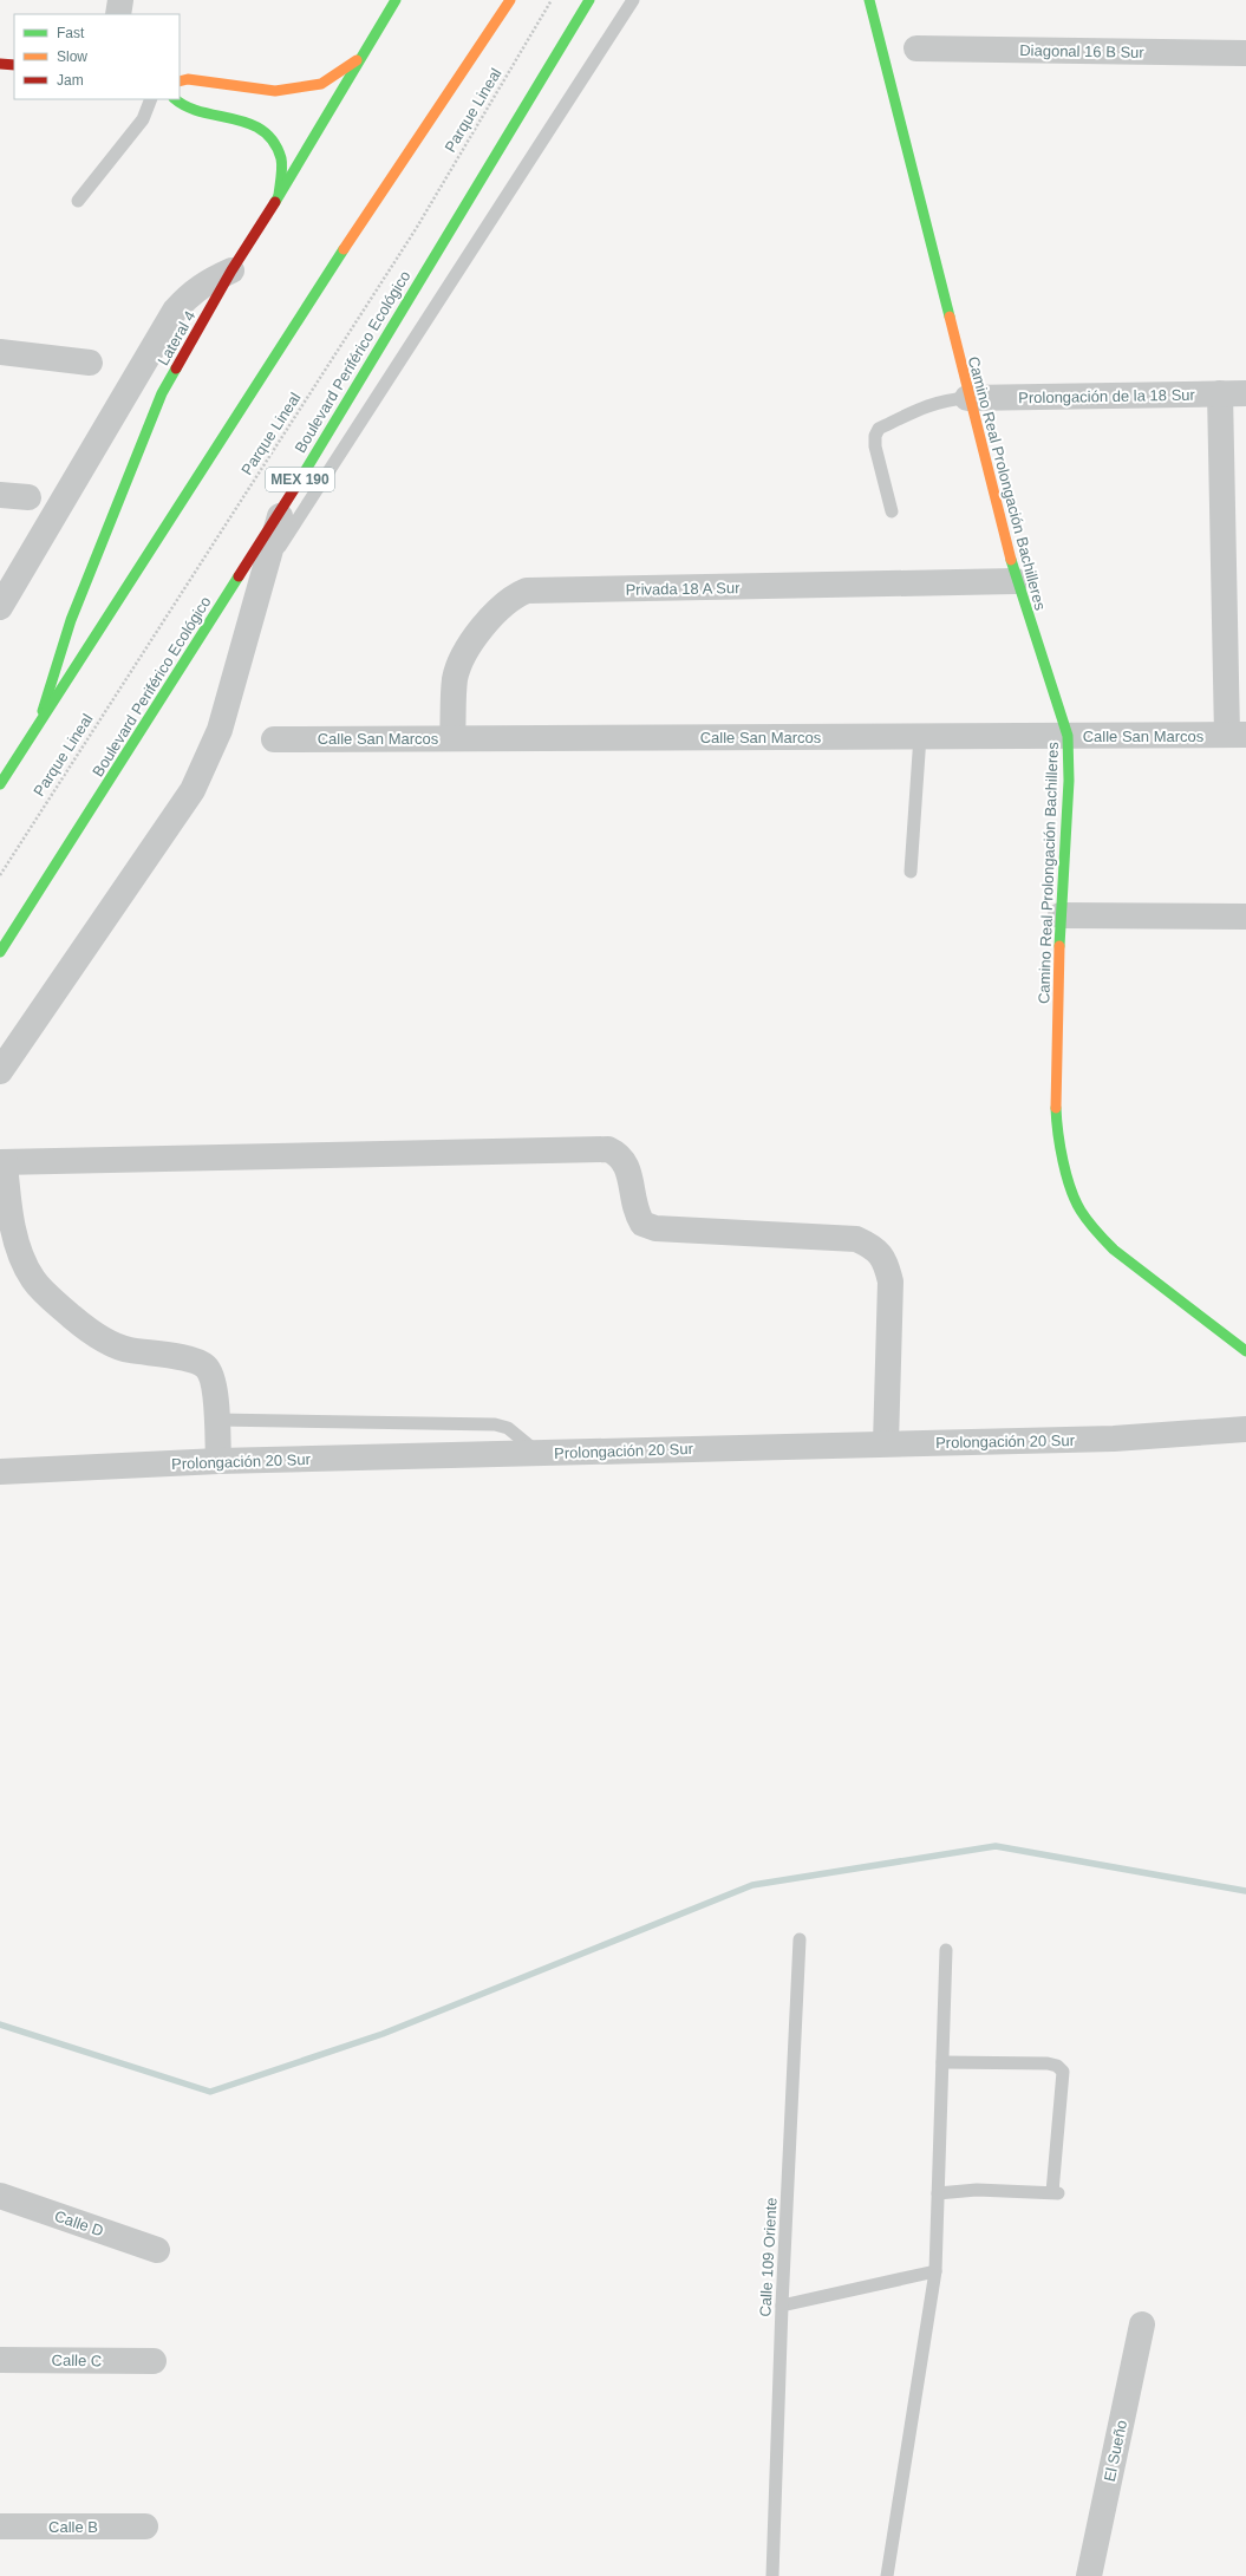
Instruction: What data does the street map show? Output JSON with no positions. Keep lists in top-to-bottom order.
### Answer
{
  "streets": {
    "main road": [
      "Lateral 4",
      "Boulevard Periférico Ecológico",
      "MEX 190",
      "Camino Real Prolongación Bachilleres"
    ],
    "street": [
      "Diagonal 16 B Sur",
      "Prolongación de la 18 Sur",
      "Privada 18 A Sur",
      "Calle San Marcos",
      "Prolongación 20 Sur",
      "Calle D",
      "Calle C",
      "El Sueño",
      "Calle B"
    ],
    "lane": ["Calle 109 Oriente"],
    "path": ["Parque Lineal"]
  },
  "crossings": [
    ["Prolongación de la 18 Sur", "Camino Real Prolongación Bachilleres"],
    ["Camino Real Prolongación Bachilleres", "Privada 18 A Sur"],
    ["Camino Real Prolongación Bachilleres", "Calle San Marcos"],
    ["Privada 18 A Sur", "Calle San Marcos"]
  ],
  "legend": ["Fast", "Slow", "Jam"]
}
